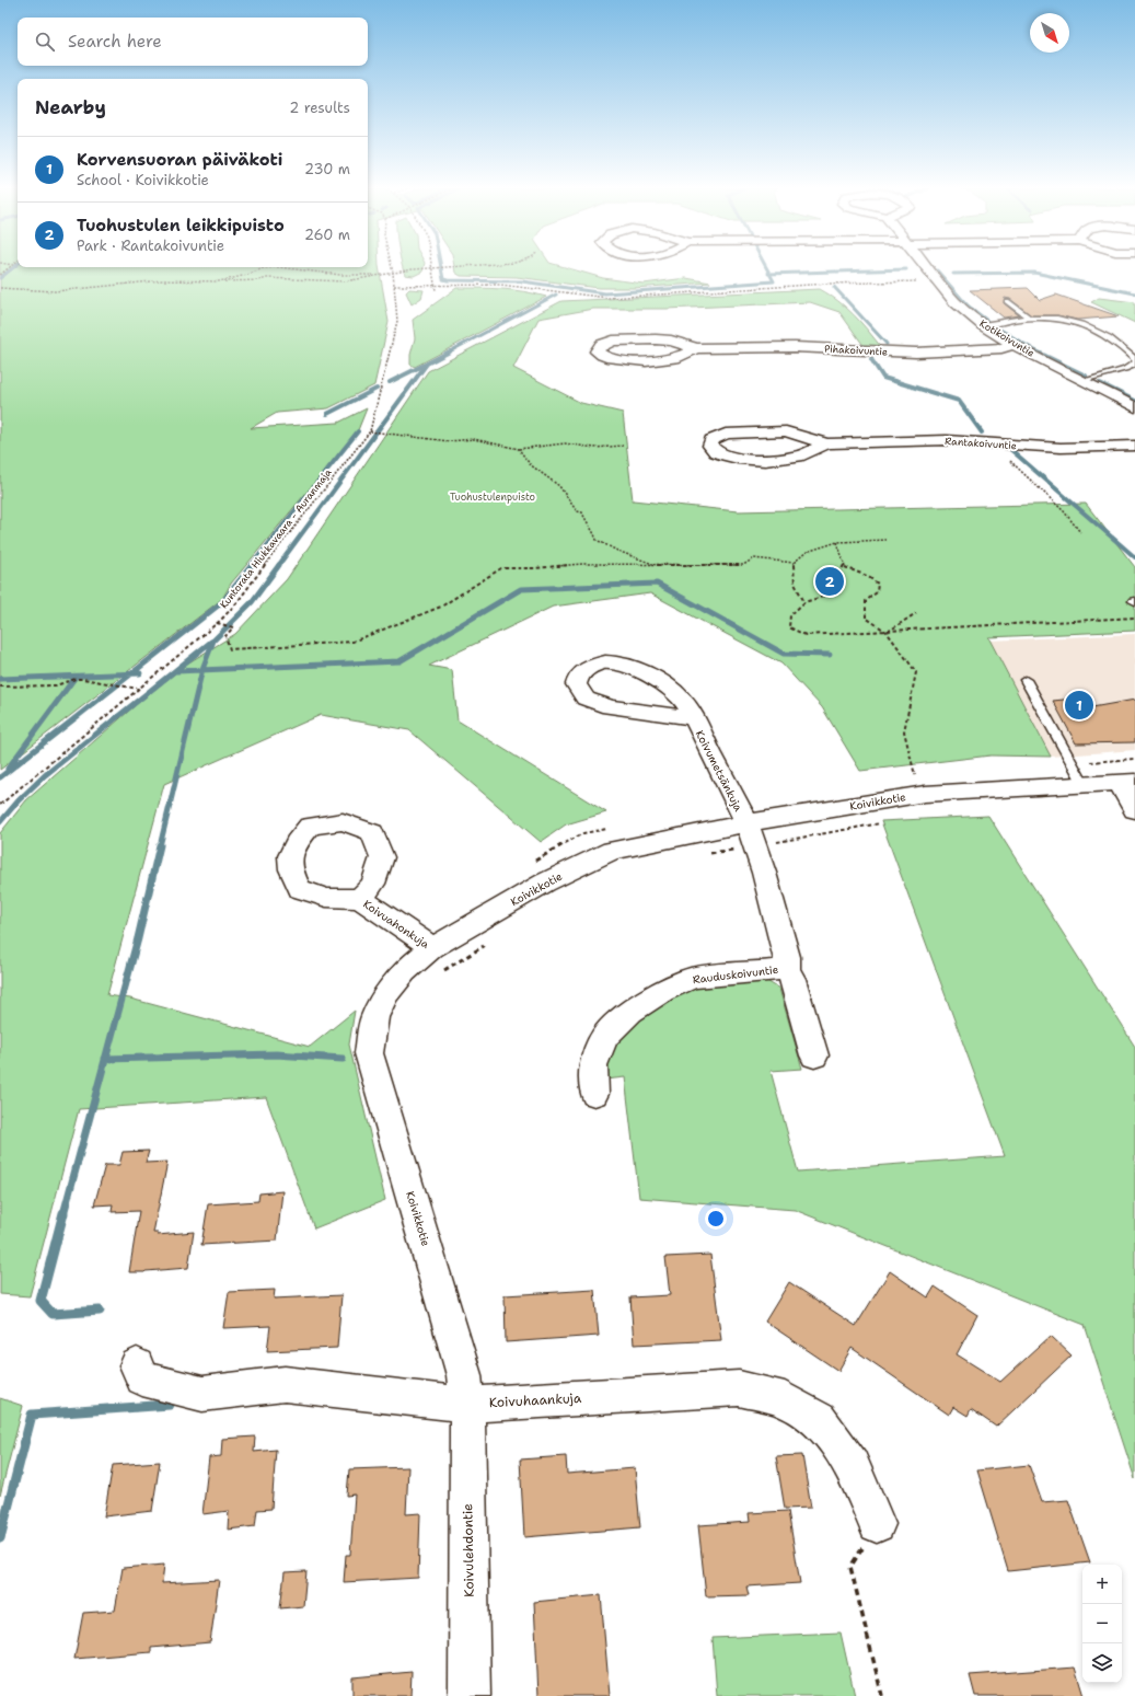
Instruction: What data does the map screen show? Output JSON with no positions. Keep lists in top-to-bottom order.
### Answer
{
  "streets": {
    "street": [
      "Kotikoivuntie",
      "Pihakoivuntie",
      "Rantakoivuntie",
      "Koivumetsänkuja",
      "Koivikkotie",
      "Koivuahonkuja",
      "Rauduskoivuntie",
      "Koivuhaankuja",
      "Koivulehdontie"
    ],
    "path": ["Kuntorata Hiukkavaara - Auranmaja"]
  },
  "crossings": [
    ["Kotikoivuntie", "Pihakoivuntie"],
    ["Koivumetsänkuja", "Koivikkotie"],
    ["Koivumetsänkuja", "Rauduskoivuntie"],
    ["Koivikkotie", "Koivuahonkuja"],
    ["Koivikkotie", "Rauduskoivuntie"],
    ["Koivikkotie", "Koivuhaankuja"],
    ["Koivikkotie", "Koivulehdontie"],
    ["Koivuhaankuja", "Koivulehdontie"]
  ],
  "parks": ["Tuohustulenpuisto"],
  "north": "bottom right",
  "page": {
    "search": "Search here",
    "heading": ["Nearby", "2 results"],
    "list": [
      {
        "mark": "1",
        "name": "Korvensuoran päiväkoti",
        "note": "School · Koivikkotie",
        "value": "230 m"
      },
      {
        "mark": "2",
        "name": "Tuohustulen leikkipuisto",
        "note": "Park · Rantakoivuntie",
        "value": "260 m"
      }
    ],
    "pins": ["2", "1"],
    "map_buttons": ["+", "−"]
  }
}
